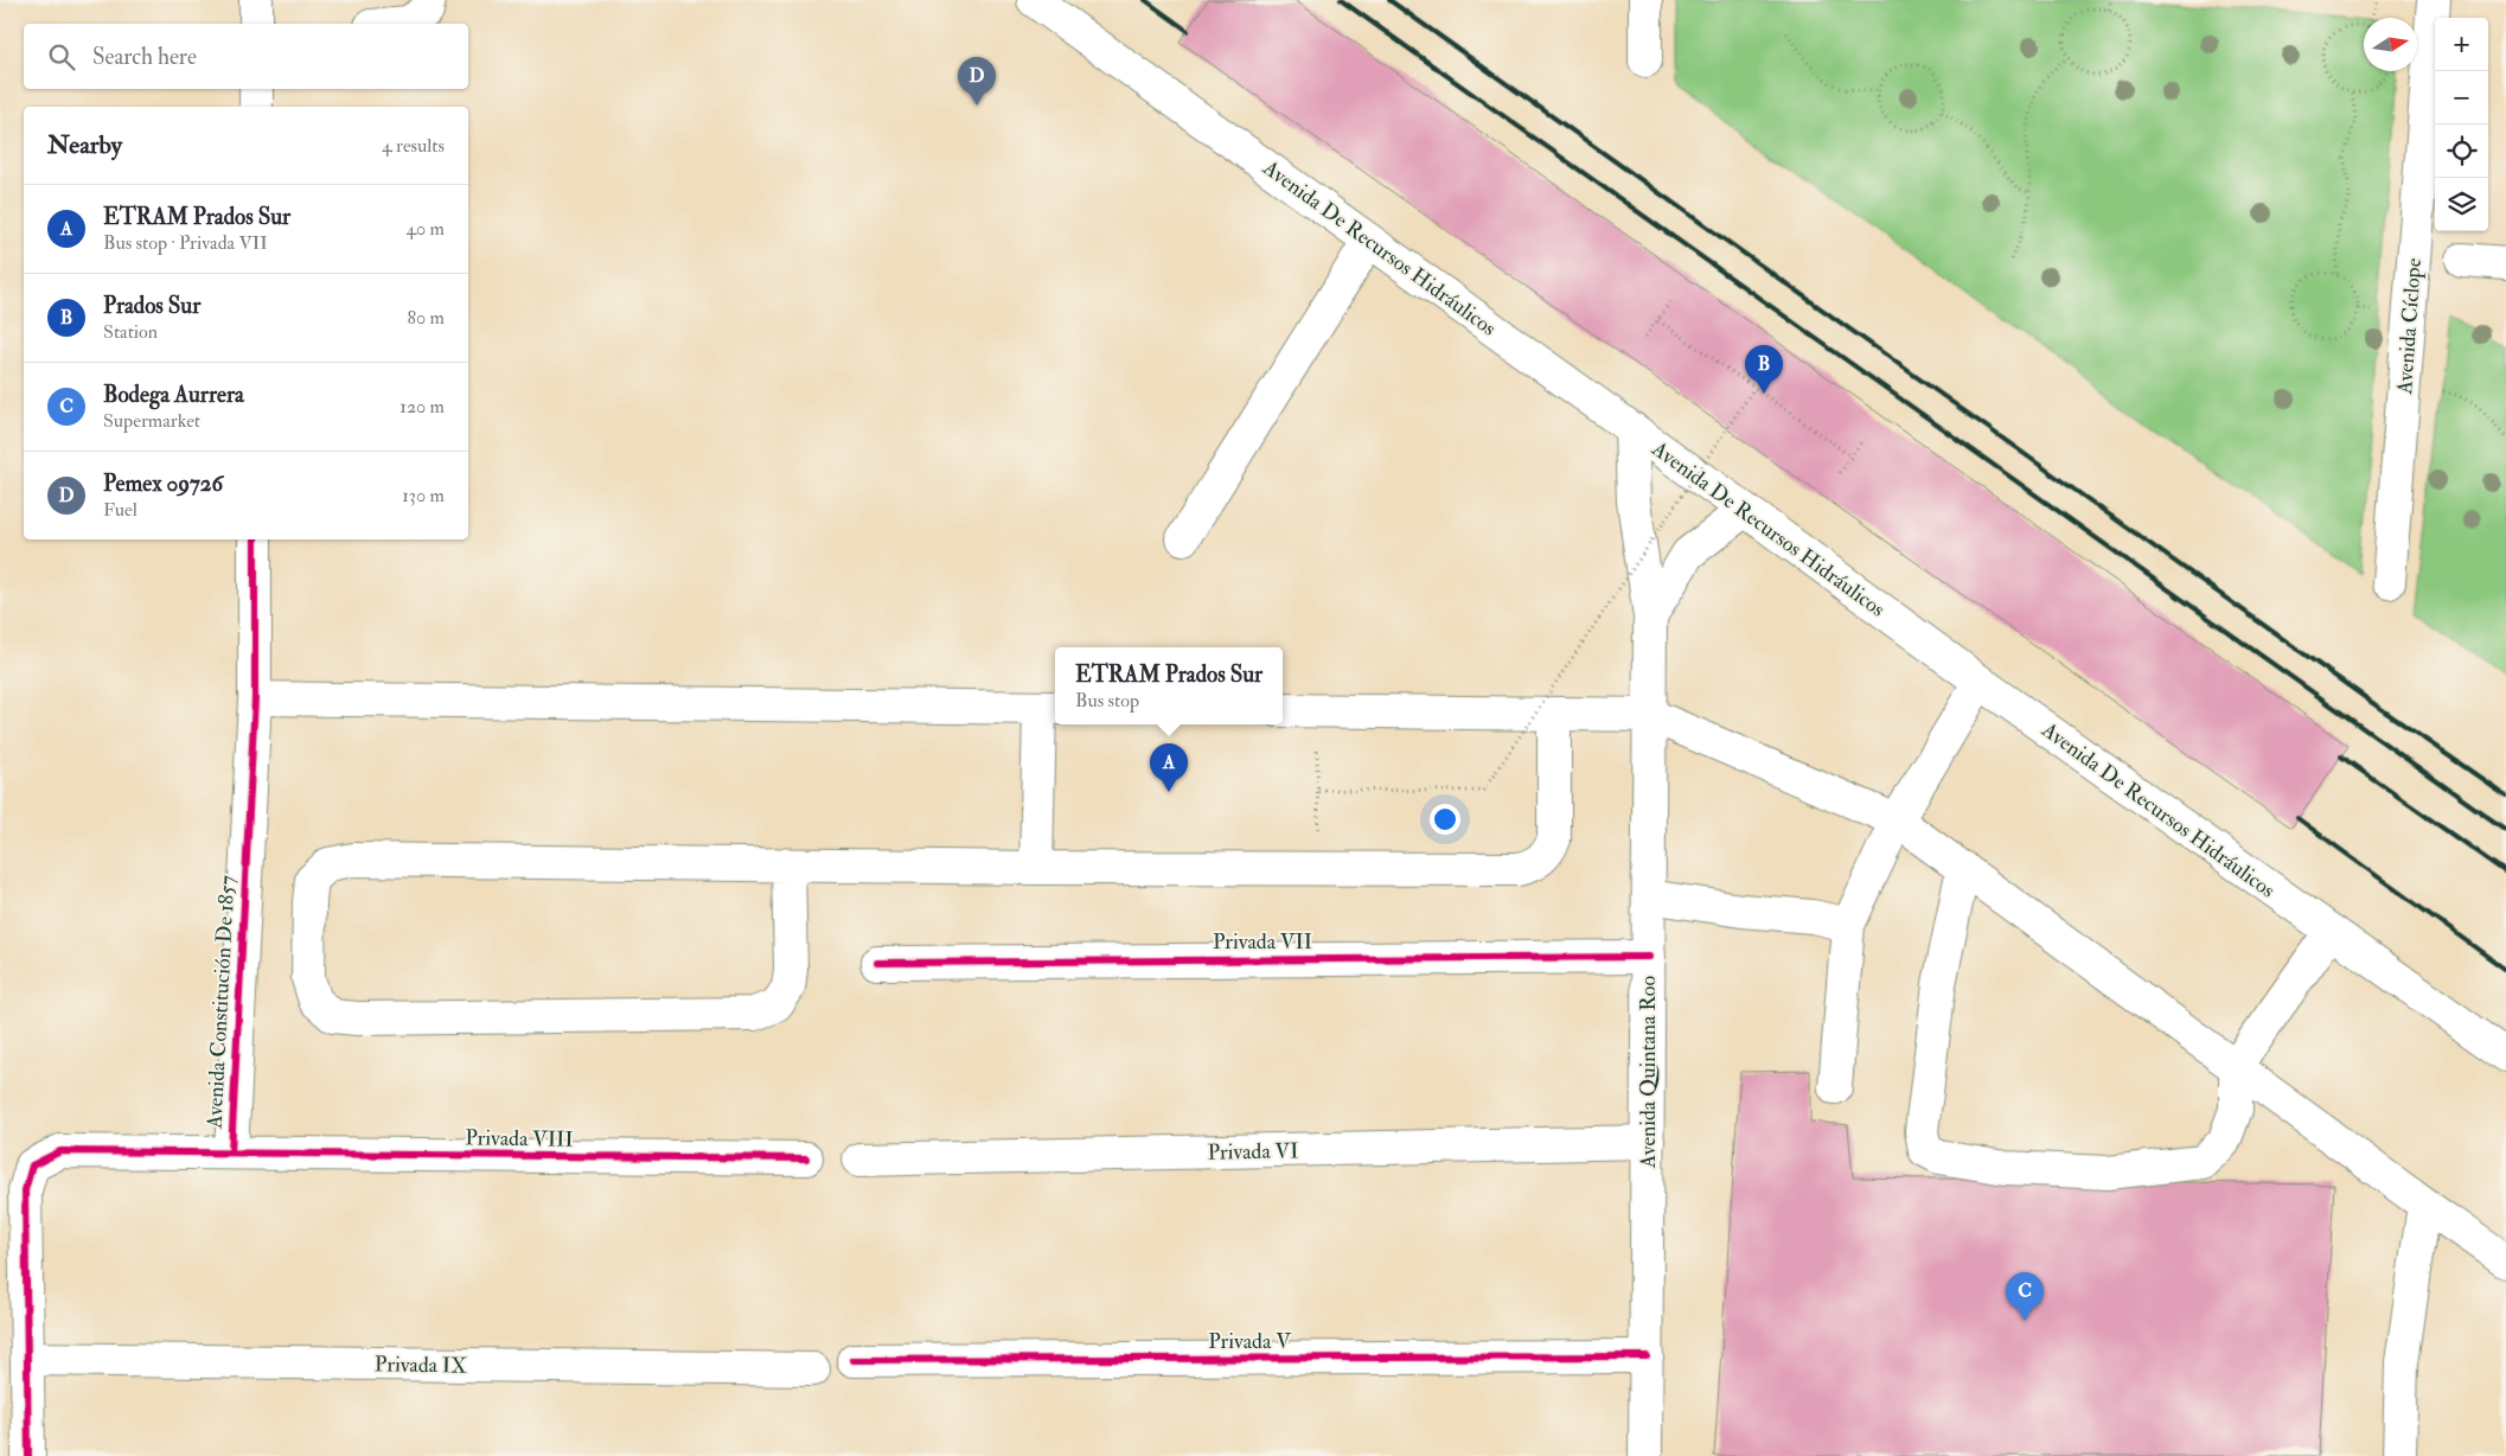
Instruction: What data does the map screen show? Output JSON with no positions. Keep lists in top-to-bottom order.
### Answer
{
  "streets": {
    "street": [
      "Avenida De Recursos Hidráulicos",
      "Avenida Cíclope",
      "Privada VII",
      "Avenida Constitución De 1857",
      "Avenida Quintana Roo",
      "Privada VIII",
      "Privada VI",
      "Privada V",
      "Privada IX"
    ]
  },
  "crossings": [
    ["Avenida De Recursos Hidráulicos", "Avenida Quintana Roo"],
    ["Privada VII", "Avenida Quintana Roo"],
    ["Avenida Constitución De 1857", "Privada VIII"],
    ["Avenida Constitución De 1857", "Privada IX"],
    ["Avenida Quintana Roo", "Privada VI"],
    ["Avenida Quintana Roo", "Privada V"]
  ],
  "north": "right",
  "page": {
    "map_buttons": ["+", "−"],
    "search": "Search here",
    "pins": [
      "D",
      "B",
      "A",
      "C"
    ],
    "heading": ["Nearby", "4 results"],
    "list": [
      {
        "mark": "A",
        "name": "ETRAM Prados Sur",
        "note": "Bus stop · Privada VII",
        "value": "40 m"
      },
      {
        "mark": "B",
        "name": "Prados Sur",
        "note": "Station",
        "value": "80 m"
      },
      {
        "mark": "C",
        "name": "Bodega Aurrera",
        "note": "Supermarket",
        "value": "120 m"
      },
      {
        "mark": "D",
        "name": "Pemex 09726",
        "note": "Fuel",
        "value": "130 m"
      }
    ],
    "popup": ["ETRAM Prados Sur", "Bus stop"]
  }
}
